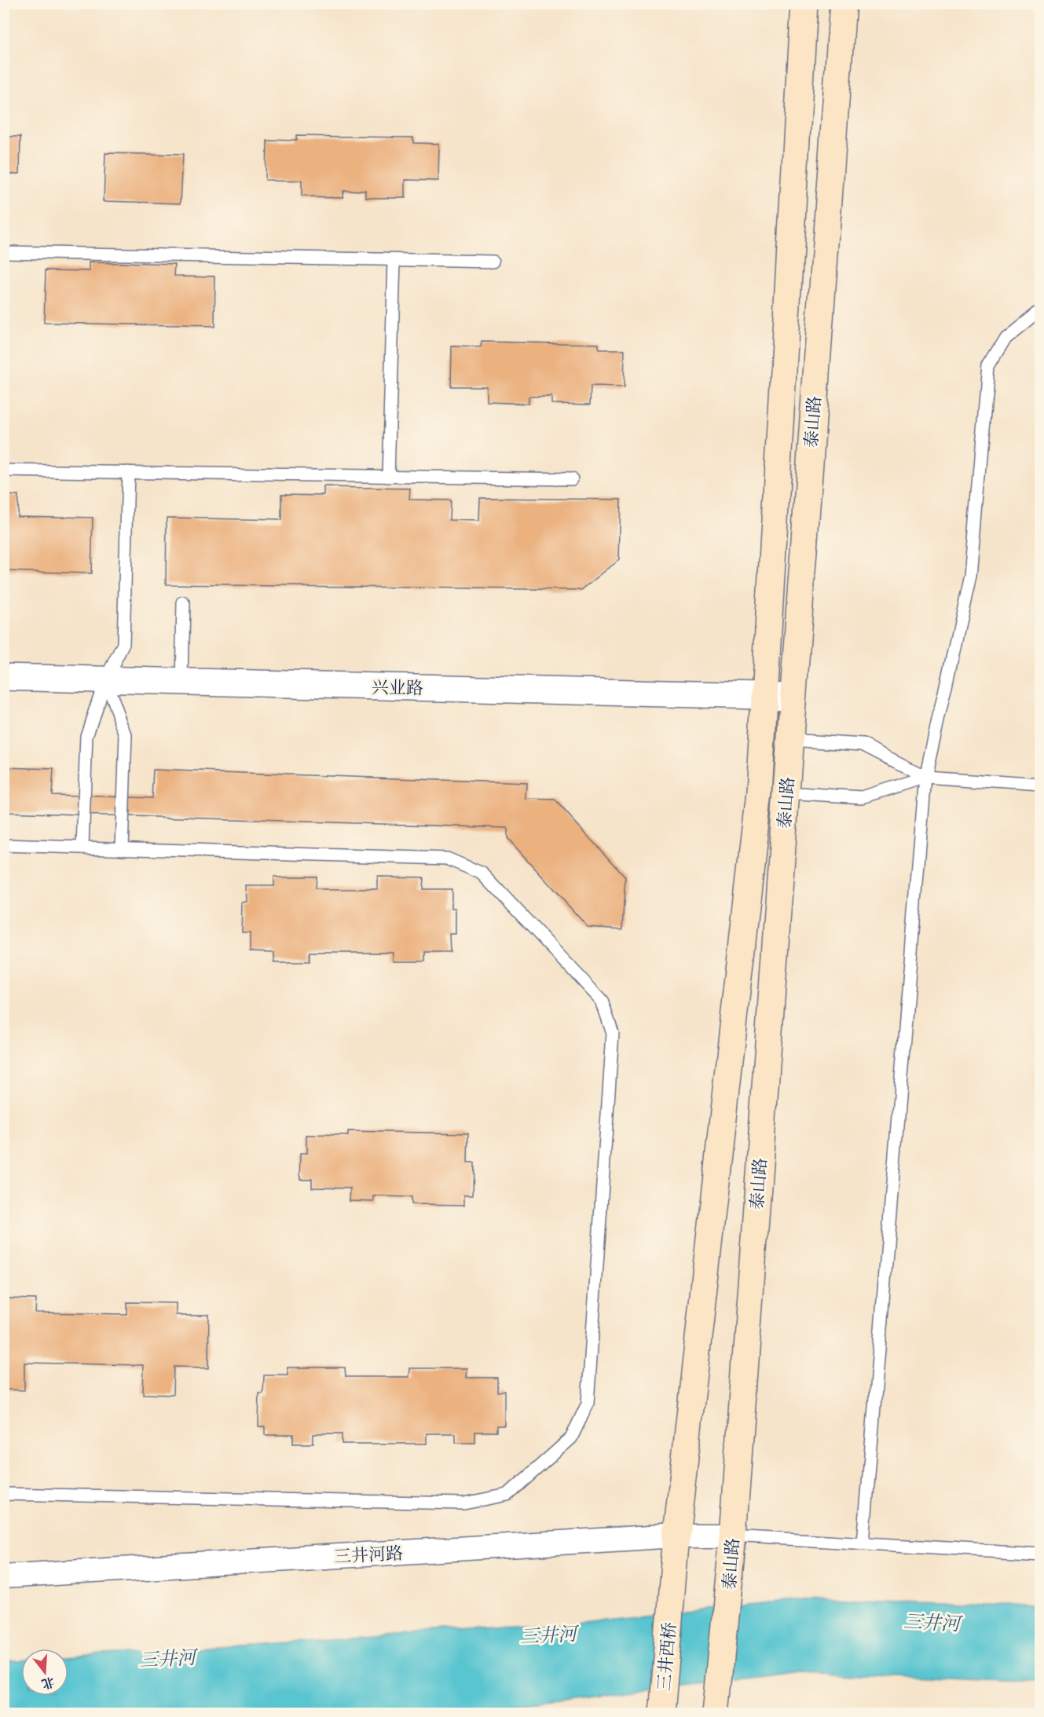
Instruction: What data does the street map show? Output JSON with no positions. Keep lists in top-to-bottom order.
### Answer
{
  "streets": {
    "main road": ["泰山路", "三井西桥"],
    "street": ["兴业路", "三井河路"]
  },
  "crossings": [
    ["泰山路", "兴业路"],
    ["泰山路", "三井河路"],
    ["泰山路", "三井西桥"]
  ],
  "water": ["三井河"],
  "north": "bottom"
}
